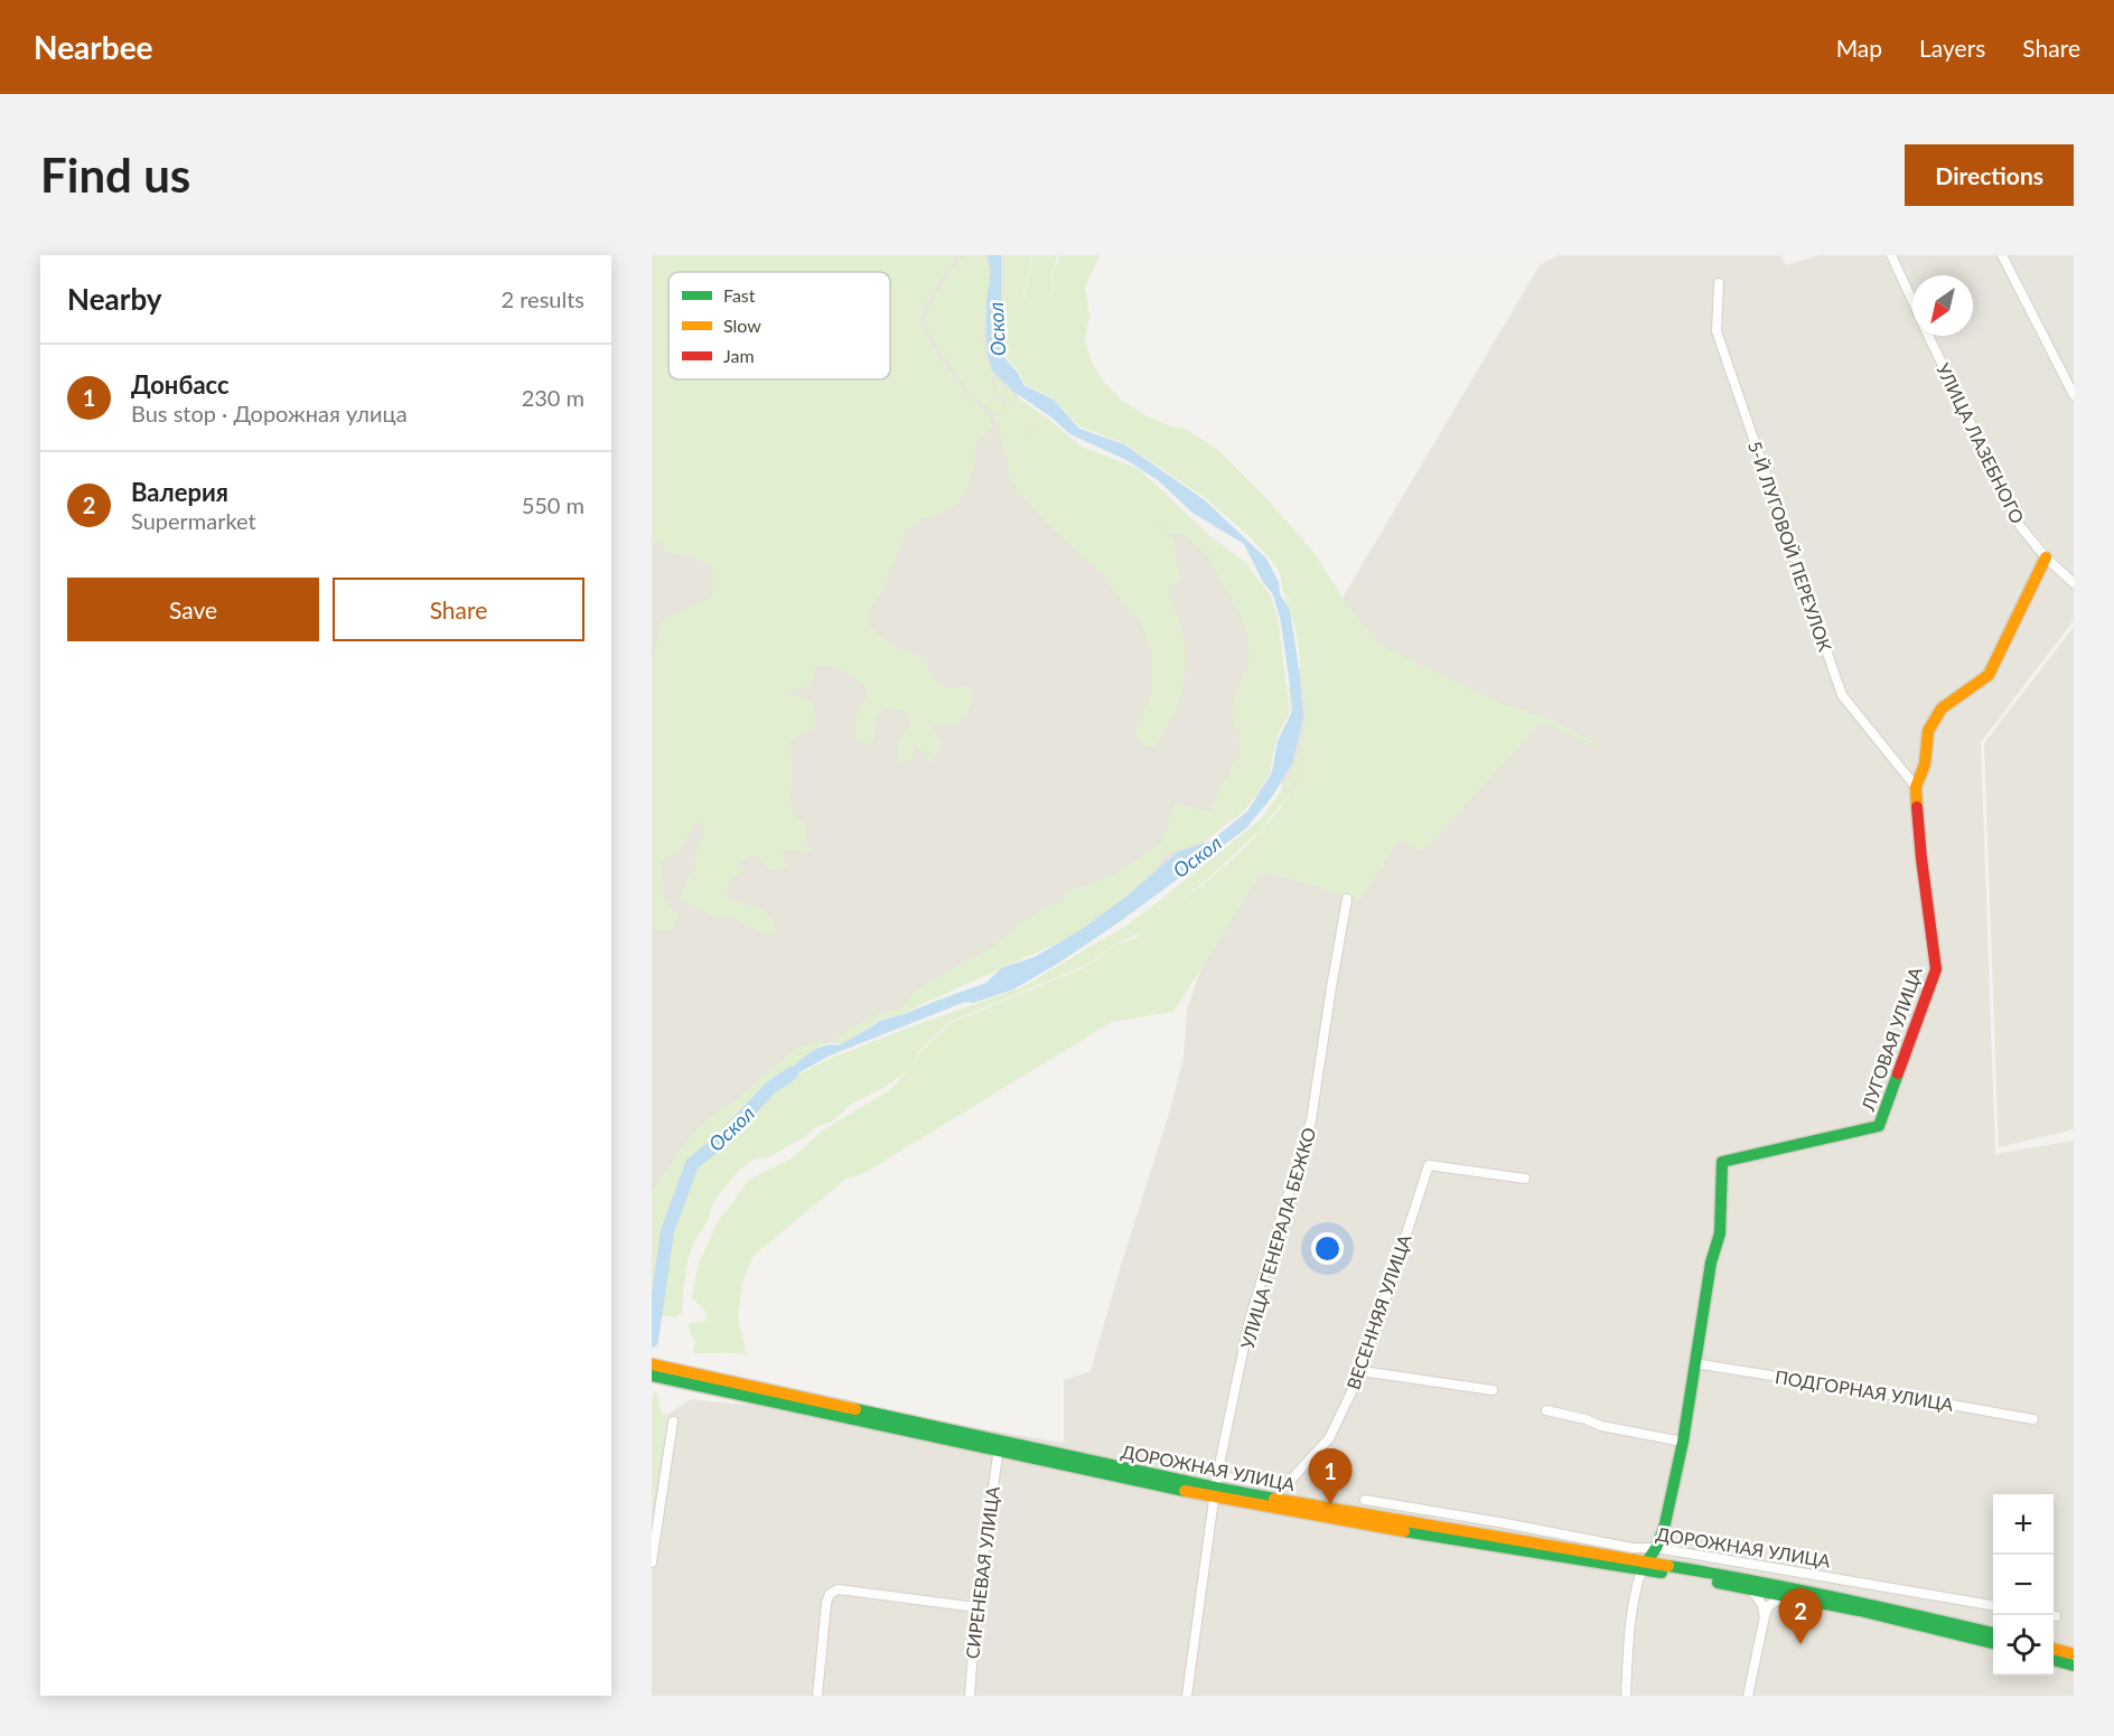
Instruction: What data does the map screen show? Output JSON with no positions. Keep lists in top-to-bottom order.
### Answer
{
  "streets": {
    "main road": ["ЛУГОВАЯ УЛИЦА", "ДОРОЖНАЯ УЛИЦА"],
    "street": [
      "УЛИЦА ЛАЗЕБНОГО",
      "5-Й ЛУГОВОЙ ПЕРЕУЛОК",
      "УЛИЦА ГЕНЕРАЛА БЕЖКО",
      "ВЕСЕННЯЯ УЛИЦА",
      "ПОДГОРНАЯ УЛИЦА",
      "СИРЕНЕВАЯ УЛИЦА"
    ]
  },
  "crossings": [
    ["УЛИЦА ЛАЗЕБНОГО", "ЛУГОВАЯ УЛИЦА"],
    ["5-Й ЛУГОВОЙ ПЕРЕУЛОК", "ЛУГОВАЯ УЛИЦА"],
    ["ЛУГОВАЯ УЛИЦА", "ПОДГОРНАЯ УЛИЦА"],
    ["ЛУГОВАЯ УЛИЦА", "ДОРОЖНАЯ УЛИЦА"],
    ["УЛИЦА ГЕНЕРАЛА БЕЖКО", "ВЕСЕННЯЯ УЛИЦА"],
    ["УЛИЦА ГЕНЕРАЛА БЕЖКО", "ДОРОЖНАЯ УЛИЦА"],
    ["ВЕСЕННЯЯ УЛИЦА", "ДОРОЖНАЯ УЛИЦА"],
    ["ДОРОЖНАЯ УЛИЦА", "СИРЕНЕВАЯ УЛИЦА"]
  ],
  "water": ["Оскол"],
  "legend": ["Fast", "Slow", "Jam"],
  "north": "bottom left",
  "page": {
    "header": "Nearbee",
    "nav": ["Map", "Layers", "Share"],
    "buttons": [
      "Directions",
      ["Save", "Share"]
    ],
    "title": "Find us",
    "heading": ["Nearby", "2 results"],
    "list": [
      {
        "mark": "1",
        "name": "Донбасс",
        "note": "Bus stop · Дорожная улица",
        "value": "230 m"
      },
      {
        "mark": "2",
        "name": "Валерия",
        "note": "Supermarket",
        "value": "550 m"
      }
    ],
    "pins": ["1", "2"],
    "map_buttons": ["+", "−"]
  }
}
